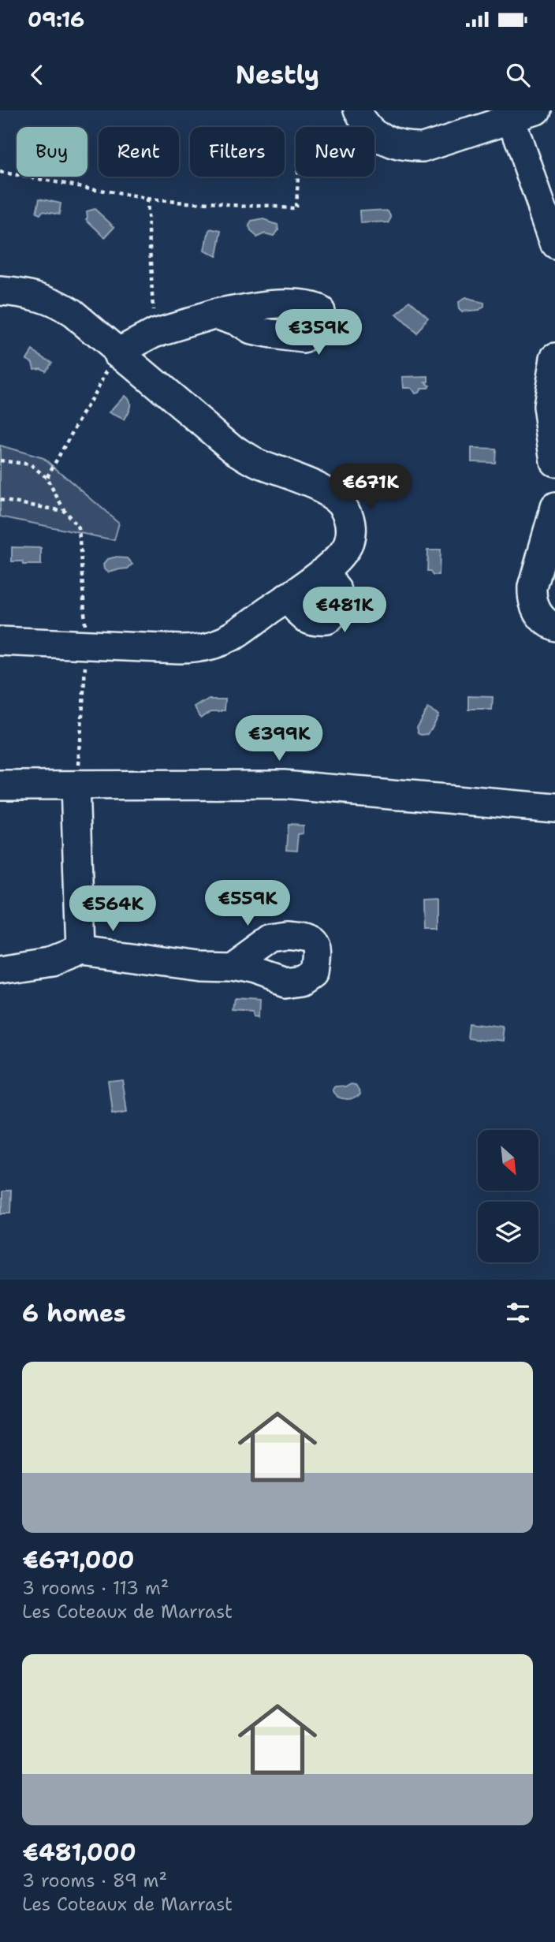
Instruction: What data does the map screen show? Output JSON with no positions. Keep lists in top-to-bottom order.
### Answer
{
  "north": "bottom right",
  "page": {
    "status": "09:16",
    "header": "Nestly",
    "chip": [
      "Buy",
      "Rent",
      "Filters",
      "New"
    ],
    "price": [
      "€359K",
      "€671K",
      "€481K",
      "€399K",
      "€559K",
      "€564K"
    ],
    "heading": "6 homes",
    "list": [
      {
        "name": "€671,000",
        "note": "3 rooms · 113 m² · Les Coteaux de Marrast"
      },
      {
        "name": "€481,000",
        "note": "3 rooms · 89 m² · Les Coteaux de Marrast"
      }
    ]
  }
}
